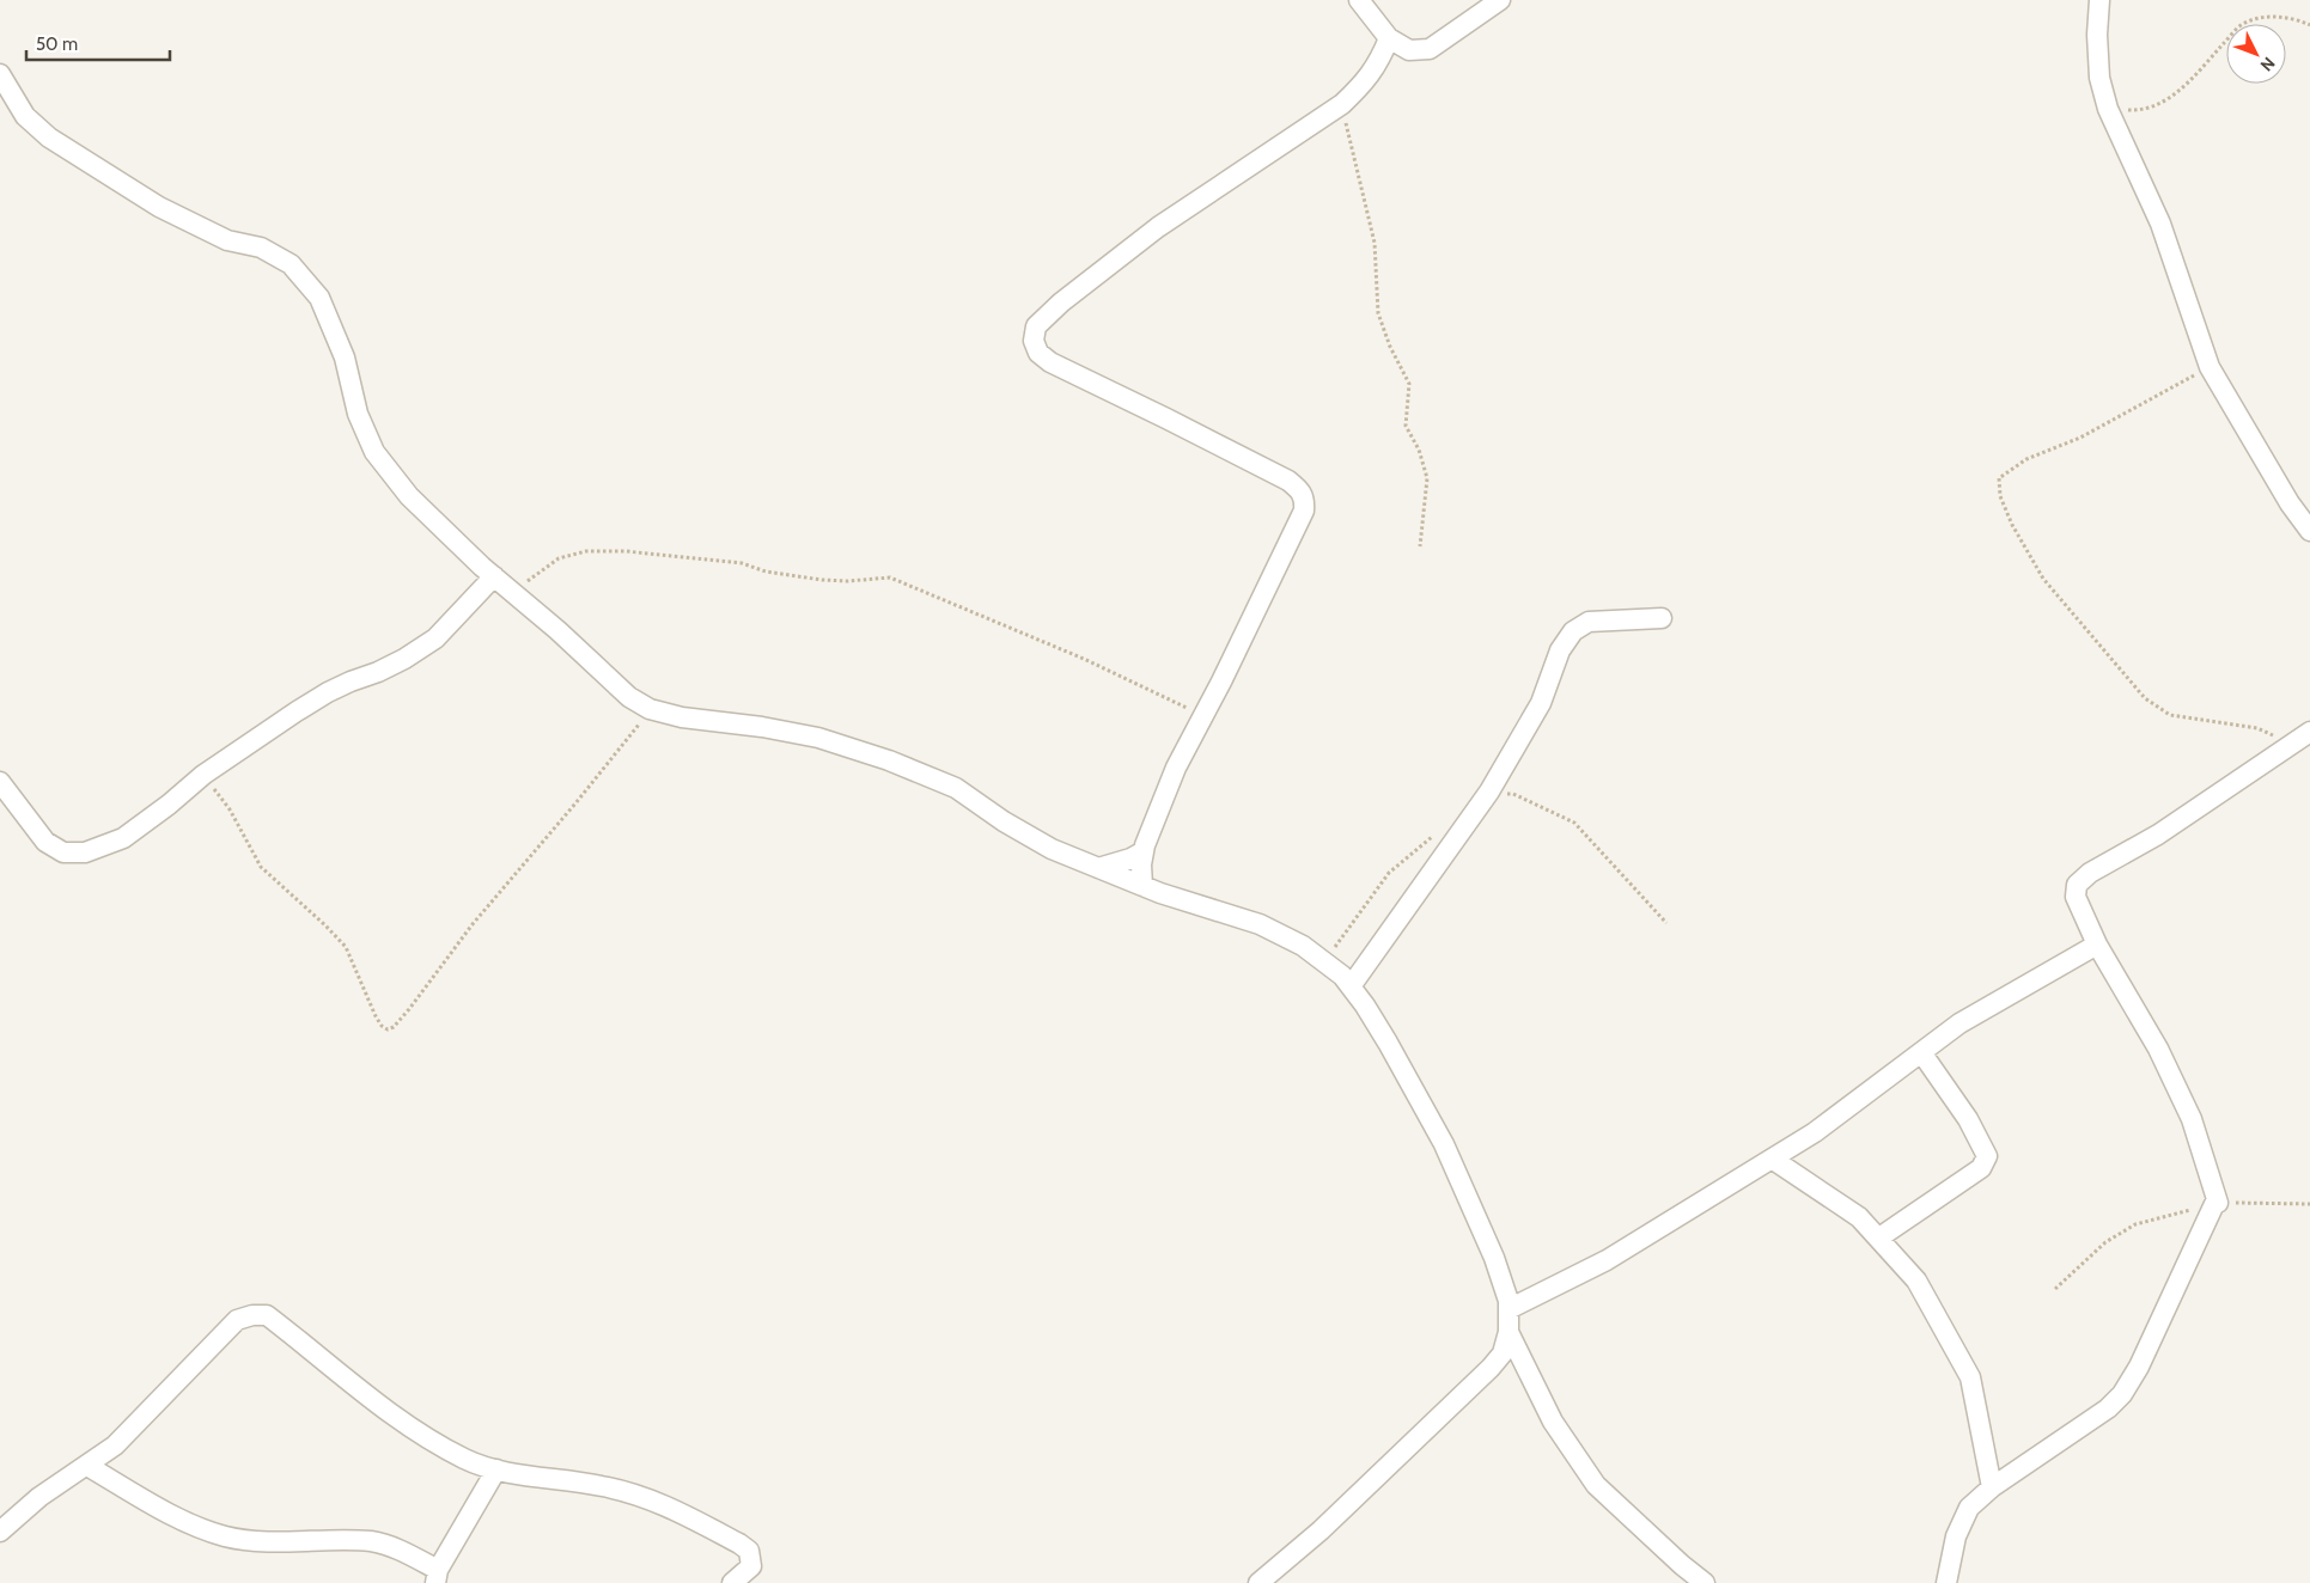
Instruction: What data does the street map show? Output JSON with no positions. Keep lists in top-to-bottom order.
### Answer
{
  "scale_bar": "50 m",
  "north": "bottom right"
}
